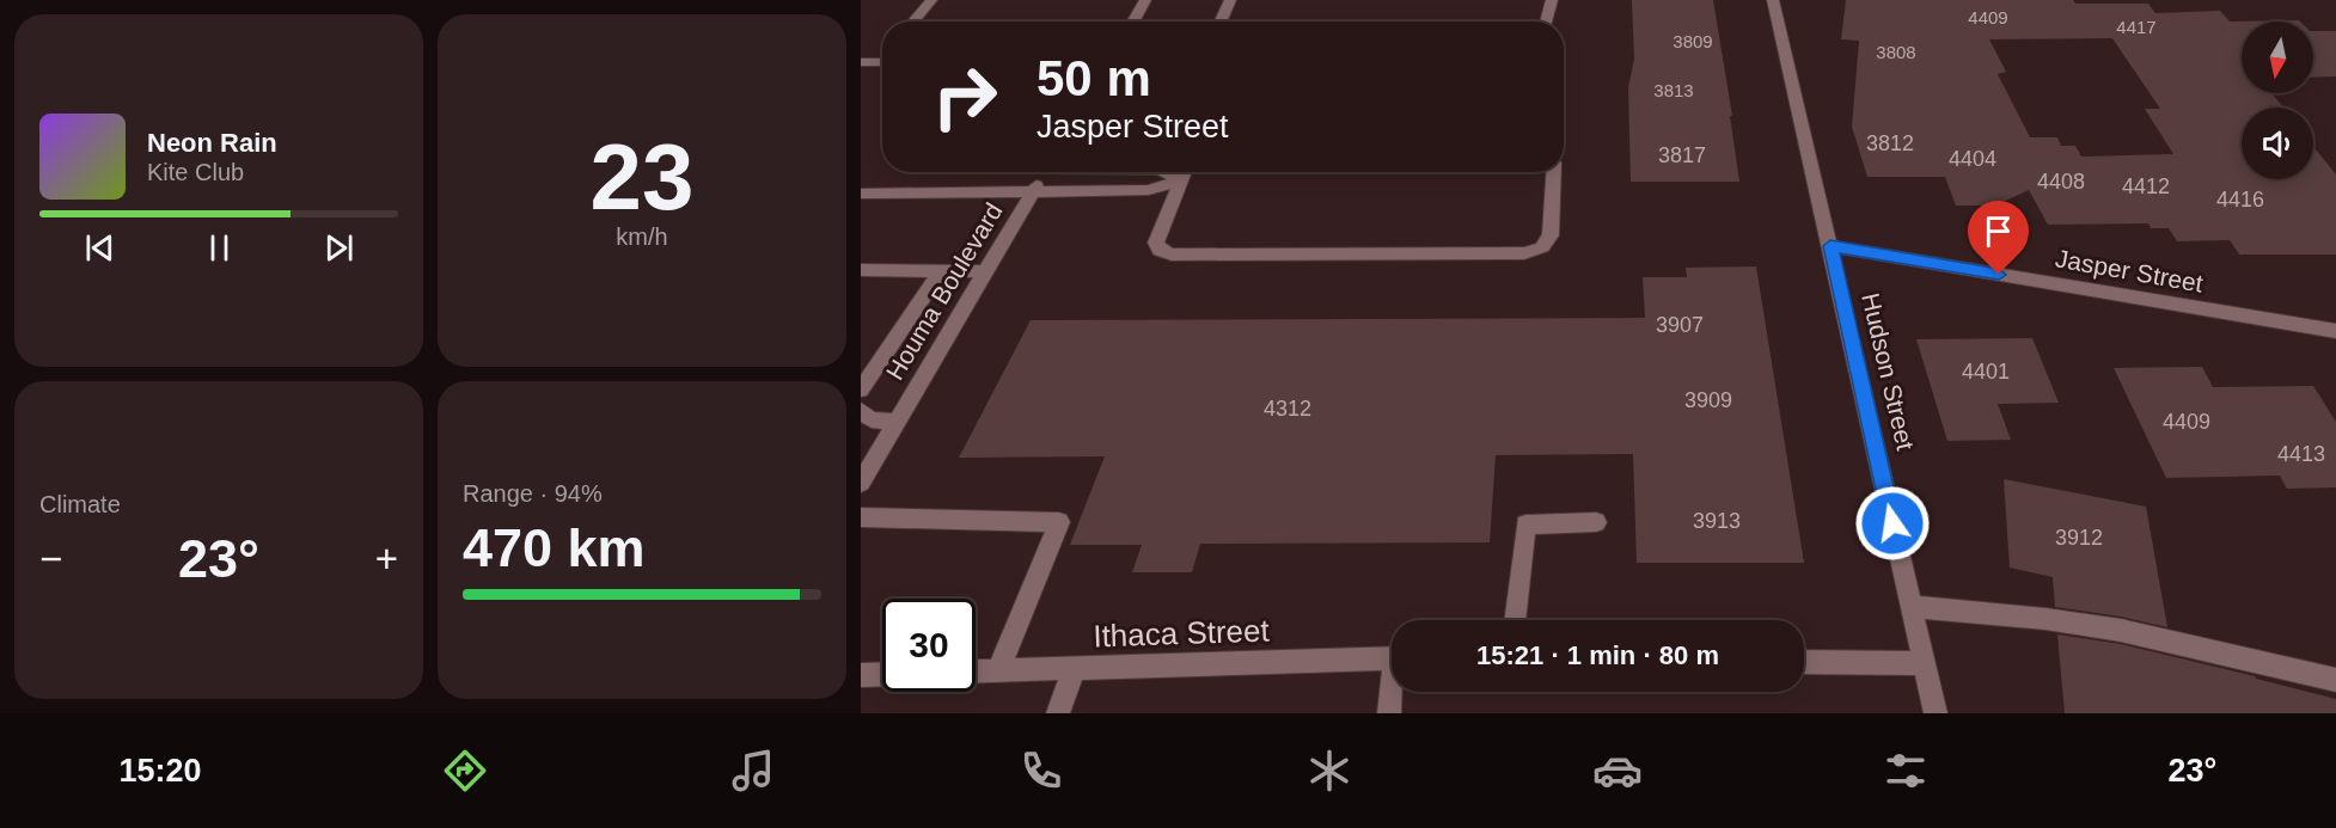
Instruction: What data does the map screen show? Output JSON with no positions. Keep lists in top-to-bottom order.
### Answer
{
  "streets": {
    "street": [
      "Jasper Street",
      "Houma Boulevard",
      "Hudson Street",
      "Ithaca Street"
    ]
  },
  "crossings": [
    ["Jasper Street", "Hudson Street"]
  ],
  "house_numbers": [
    "4409",
    "4417",
    "3809",
    "3808",
    "3813",
    "3812",
    "3817",
    "4404",
    "4408",
    "4412",
    "4416",
    "3907",
    "4401",
    "3909",
    "4312",
    "4409",
    "4413",
    "3913",
    "3912"
  ],
  "north": "bottom",
  "page": {
    "tile": [
      ["23", "km/h"],
      "Climate",
      ["Range · 94%", "470 km"]
    ],
    "turn": ["50 m", "Jasper Street"],
    "song": ["Neon Rain", "Kite Club"],
    "heat": ["−", "23°", "+"],
    "limit": "30",
    "trip": "15:21 · 1 min · 80 m",
    "tabs": ["15:20", "23°"]
  }
}
